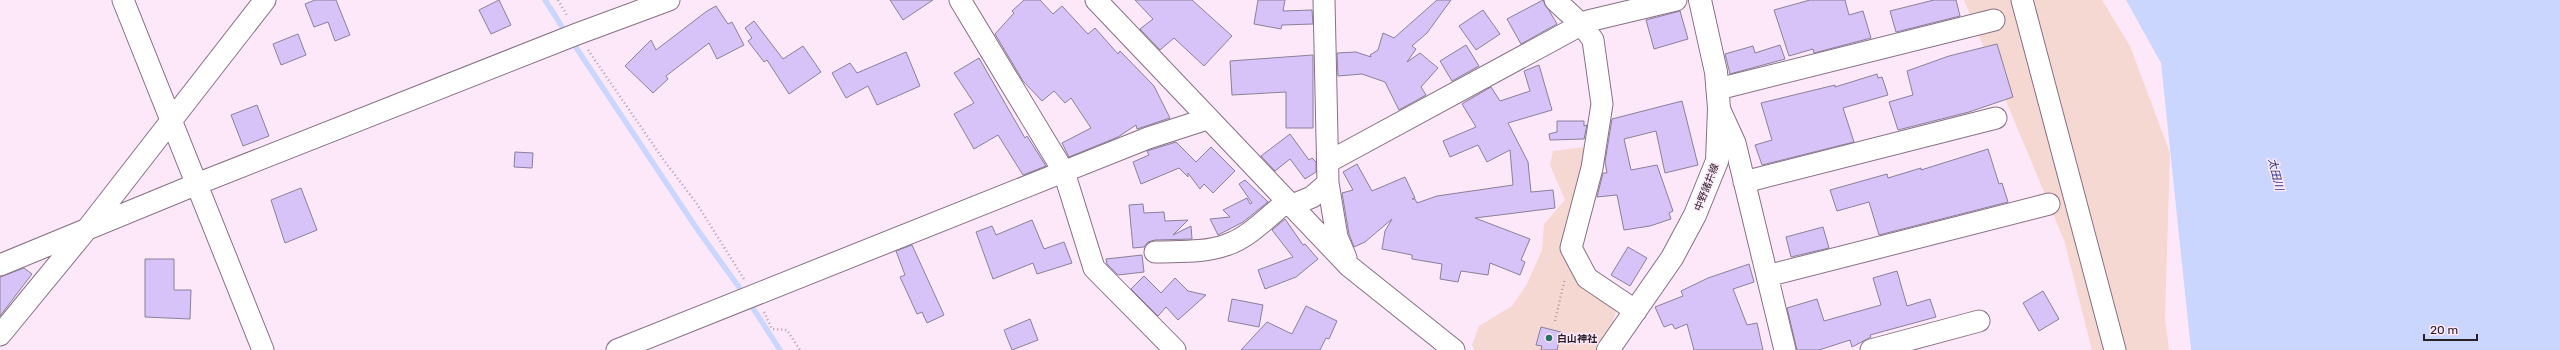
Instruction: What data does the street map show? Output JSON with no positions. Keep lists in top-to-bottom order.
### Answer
{
  "streets": {
    "main road": ["中野諸井線"]
  },
  "water": ["太田川"],
  "places": ["白山神社"],
  "scale_bar": "20 m"
}
